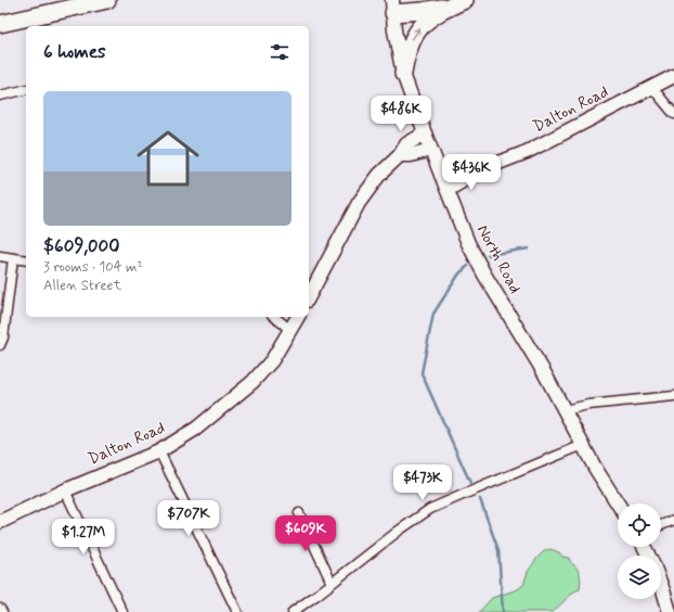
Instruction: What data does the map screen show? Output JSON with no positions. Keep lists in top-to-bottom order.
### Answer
{
  "streets": {
    "street": ["Dalton Road", "North Road"]
  },
  "crossings": [
    ["Dalton Road", "North Road"]
  ],
  "page": {
    "heading": "6 homes",
    "list": [
      {
        "name": "$609,000",
        "note": "3 rooms · 104 m² · Allen Street"
      }
    ],
    "price": [
      "$486K",
      "$436K",
      "$473K",
      "$707K",
      "$609K",
      "$1.27M"
    ]
  }
}
